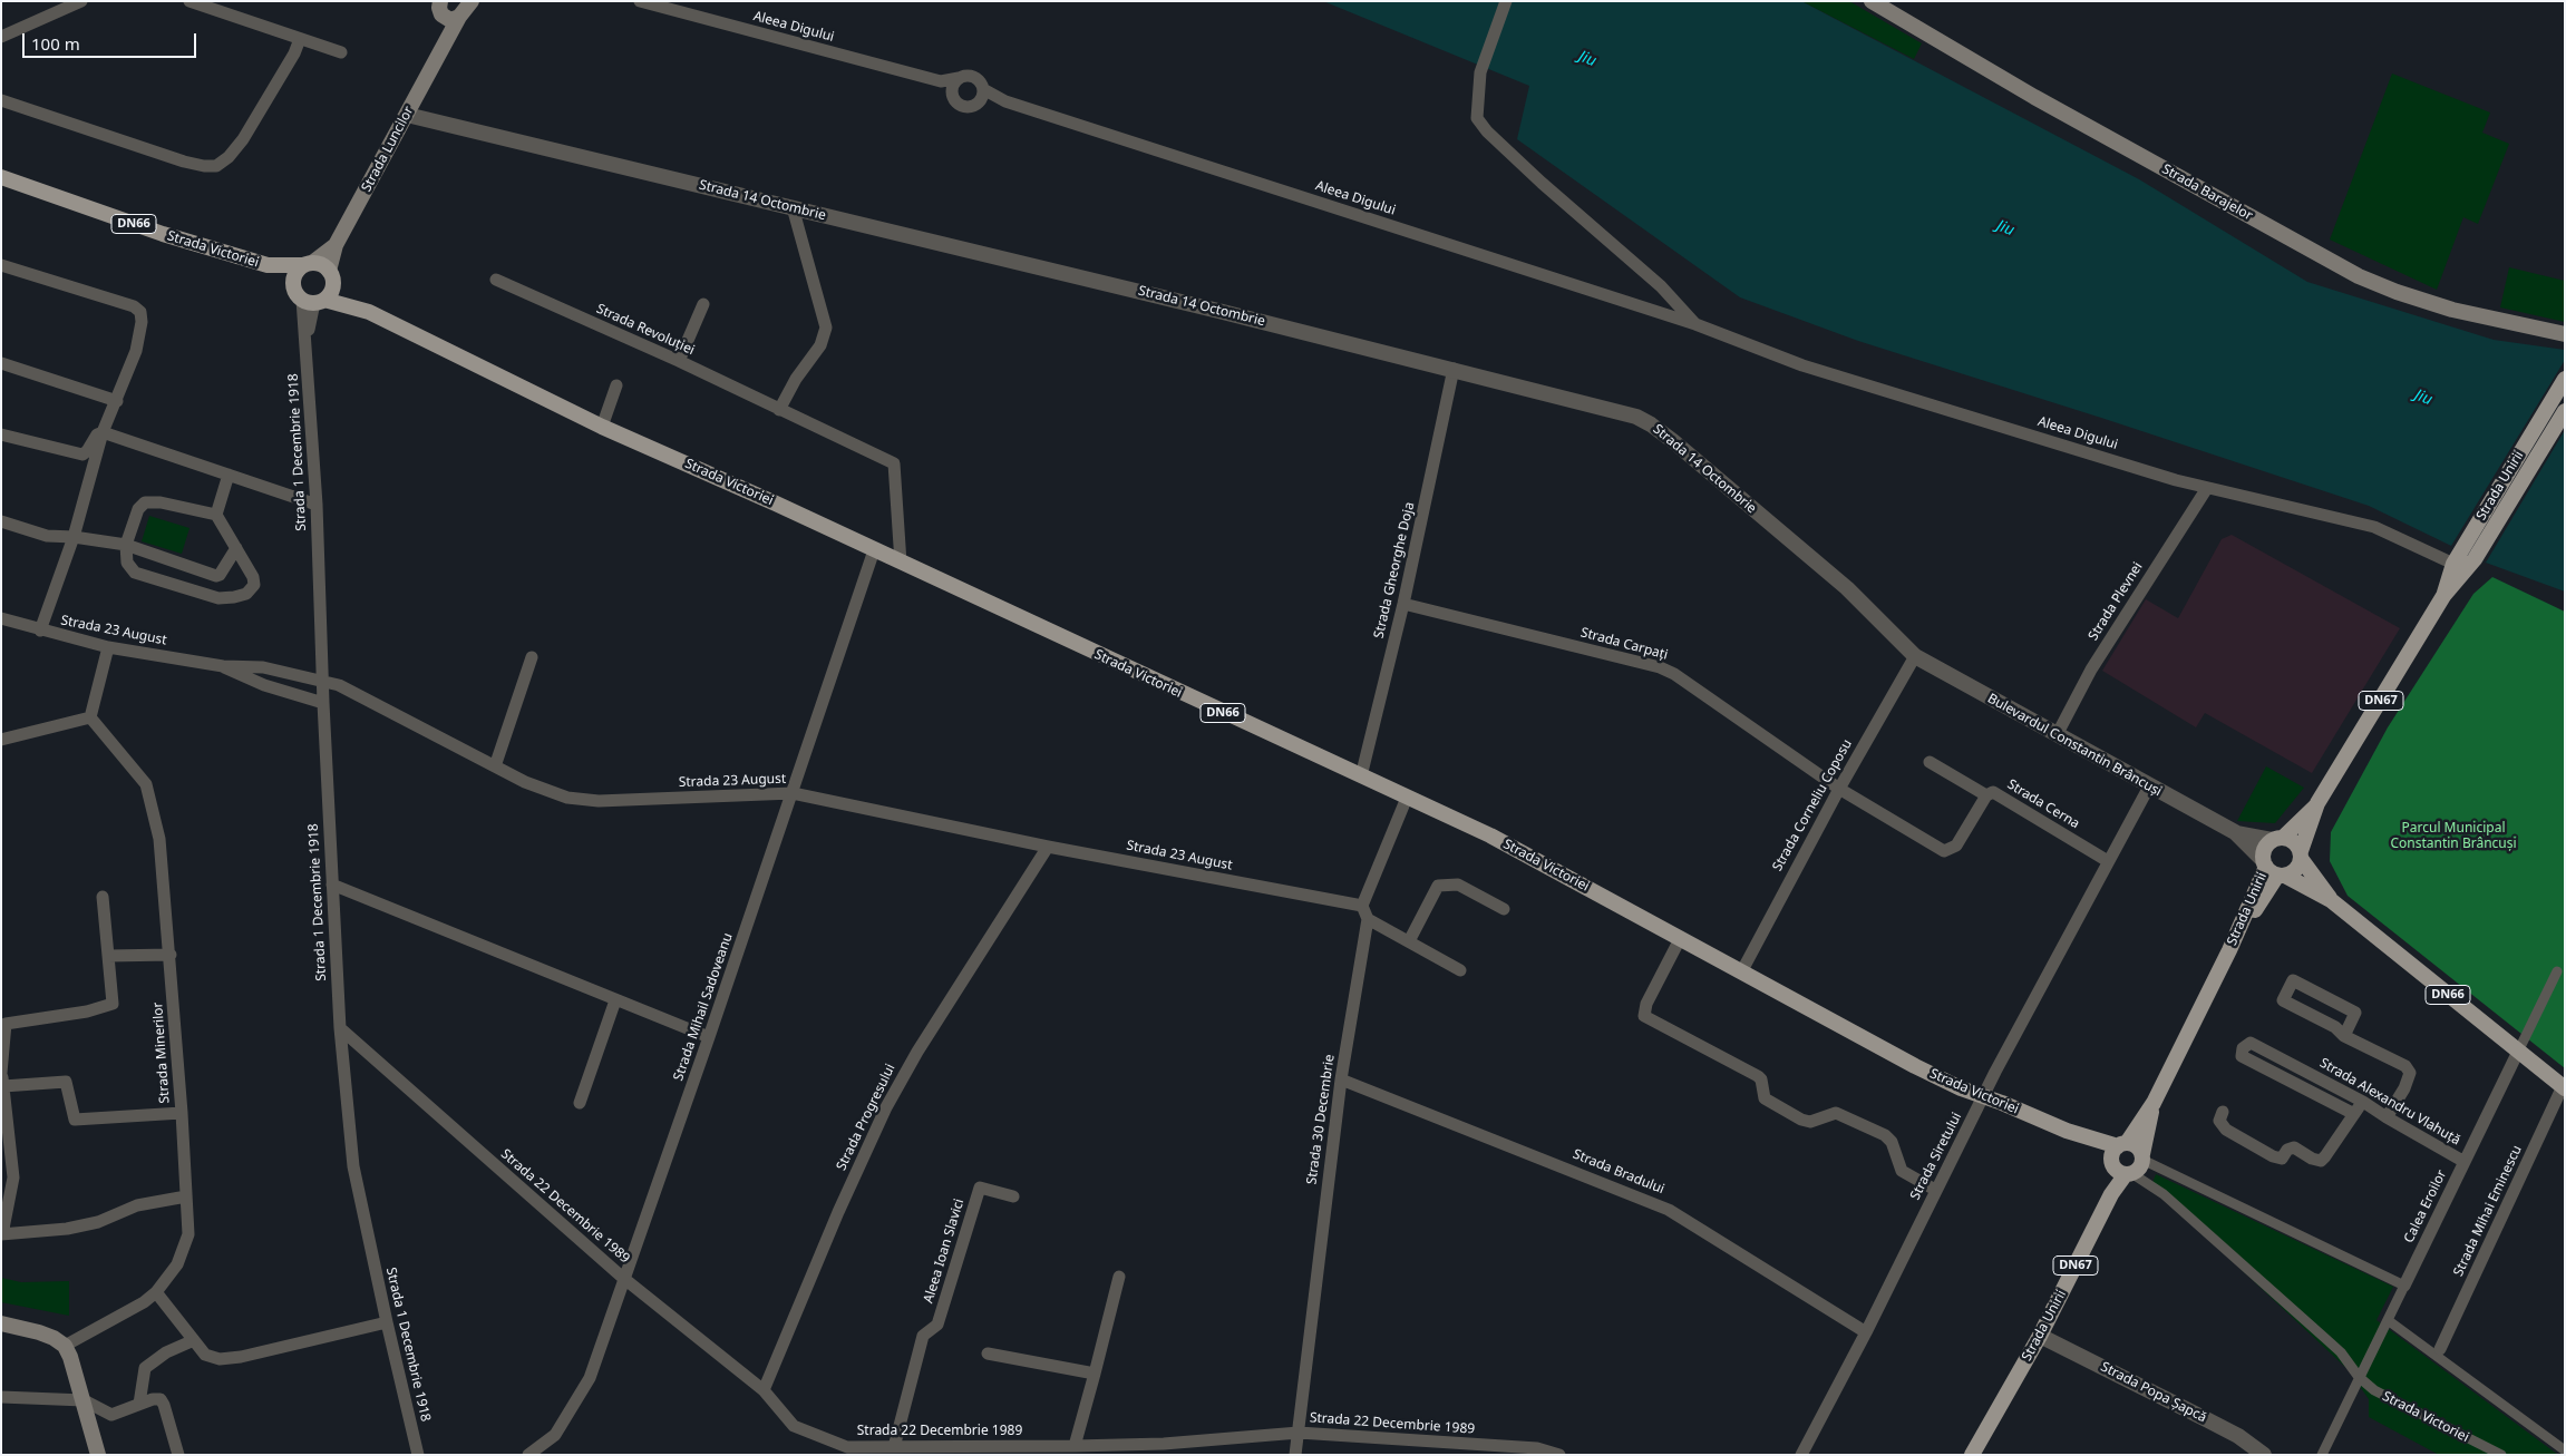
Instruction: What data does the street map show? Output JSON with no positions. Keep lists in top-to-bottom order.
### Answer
{
  "streets": {
    "main road": [
      "Strada Luncilor",
      "Strada Barajelor",
      "DN66",
      "Strada Victoriei",
      "Strada Unirii",
      "DN67",
      "Bulevardul Constantin Brâncuși"
    ],
    "street": [
      "Aleea Digului",
      "Strada 14 Octombrie",
      "Strada Revoluției",
      "Strada 1 Decembrie 1918",
      "Strada Gheorghe Doja",
      "Strada Plevnei",
      "Strada 23 August",
      "Strada Carpați",
      "Strada Cerna",
      "Strada Corneliu Coposu",
      "Strada Mihail Sadoveanu",
      "Strada Minerilor",
      "Strada Alexandru Vlahuță",
      "Strada Progresului",
      "Strada 30 Decembrie",
      "Strada Siretului",
      "Strada Bradului",
      "Strada 22 Decembrie 1989",
      "Calea Eroilor",
      "Strada Mihai Eminescu",
      "Aleea Ioan Slavici",
      "Strada Popa Șapcă"
    ]
  },
  "crossings": [
    ["Aleea Digului", "Strada Unirii"],
    ["Aleea Digului", "Strada Plevnei"],
    ["Strada Luncilor", "Strada 14 Octombrie"],
    ["Strada Luncilor", "Strada Victoriei"],
    ["Strada Luncilor", "Strada 1 Decembrie 1918"],
    ["Strada 14 Octombrie", "Strada Gheorghe Doja"],
    ["Strada 14 Octombrie", "Bulevardul Constantin Brâncuși"],
    ["Strada 14 Octombrie", "Strada Corneliu Coposu"],
    ["Strada Victoriei", "Strada Revoluției"],
    ["Strada Victoriei", "Strada 1 Decembrie 1918"],
    ["Strada Victoriei", "Strada Unirii"],
    ["Strada Victoriei", "Strada Gheorghe Doja"],
    ["Strada Victoriei", "Strada Corneliu Coposu"],
    ["Strada Victoriei", "Strada Mihail Sadoveanu"],
    ["Strada Victoriei", "Strada Siretului"],
    ["Strada Victoriei", "Calea Eroilor"],
    ["Strada 1 Decembrie 1918", "Strada 23 August"],
    ["Strada 1 Decembrie 1918", "Strada 22 Decembrie 1989"],
    ["Strada Unirii", "Bulevardul Constantin Brâncuși"],
    ["Strada Unirii", "Strada Popa Șapcă"],
    ["Strada Gheorghe Doja", "Strada Carpați"],
    ["Strada Plevnei", "Bulevardul Constantin Brâncuși"],
    ["Strada 23 August", "Strada Mihail Sadoveanu"],
    ["Strada 23 August", "Strada Progresului"],
    ["Strada Carpați", "Strada Cerna"],
    ["Strada Carpați", "Strada Corneliu Coposu"],
    ["Bulevardul Constantin Brâncuși", "Strada Corneliu Coposu"],
    ["Bulevardul Constantin Brâncuși", "Strada Siretului"],
    ["Bulevardul Constantin Brâncuși", "Calea Eroilor"],
    ["Bulevardul Constantin Brâncuși", "Strada Mihai Eminescu"],
    ["Strada Cerna", "Strada Corneliu Coposu"],
    ["Strada Cerna", "Strada Siretului"],
    ["Strada Mihail Sadoveanu", "Strada 22 Decembrie 1989"],
    ["Strada Alexandru Vlahuță", "Calea Eroilor"],
    ["Strada Progresului", "Strada 22 Decembrie 1989"],
    ["Strada 30 Decembrie", "Strada Bradului"],
    ["Strada 30 Decembrie", "Strada 22 Decembrie 1989"],
    ["Strada Siretului", "Strada Bradului"],
    ["Strada 22 Decembrie 1989", "Aleea Ioan Slavici"]
  ],
  "water": ["Jiu"],
  "parks": ["Parcul Municipal Constantin Brâncuși"],
  "scale_bar": "100 m"
}
